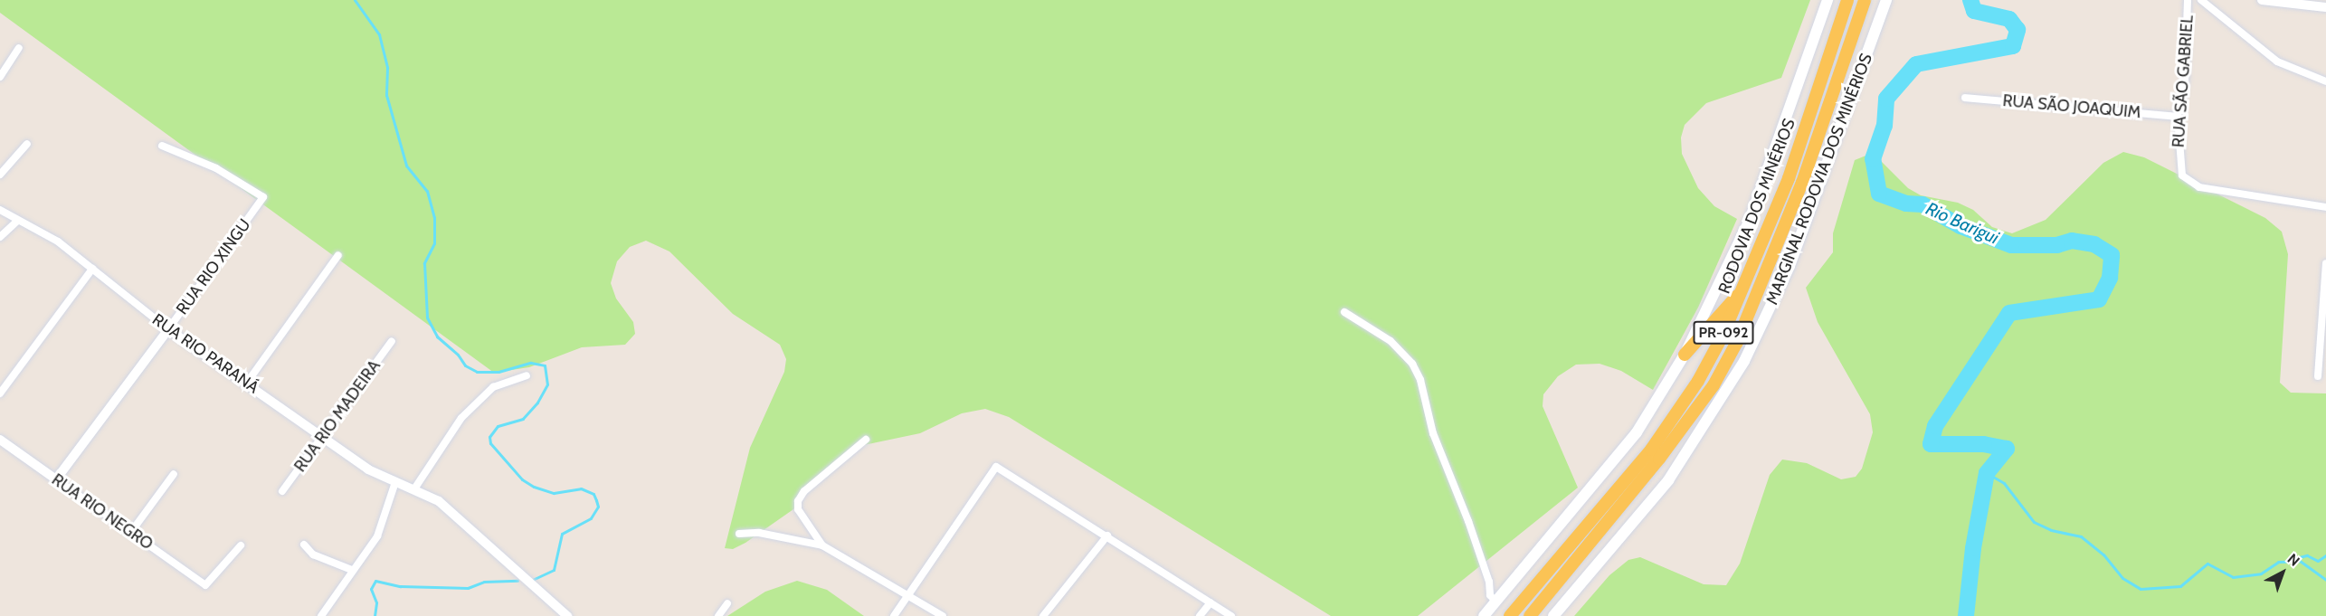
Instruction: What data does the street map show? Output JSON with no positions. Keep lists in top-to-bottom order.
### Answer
{
  "streets": {
    "main road": ["MARGINAL RODOVIA DOS MINÉRIOS", "RODOVIA DOS MINÉRIOS", "PR-092"],
    "street": [
      "RUA SÃO GABRIEL",
      "RUA SÃO JOAQUIM",
      "RUA RIO XINGU",
      "RUA RIO PARANÁ",
      "RUA RIO MADEIRA",
      "RUA RIO NEGRO"
    ]
  },
  "crossings": [
    ["RUA SÃO GABRIEL", "RUA SÃO JOAQUIM"],
    ["RUA RIO XINGU", "RUA RIO PARANÁ"],
    ["RUA RIO XINGU", "RUA RIO NEGRO"],
    ["RUA RIO PARANÁ", "RUA RIO MADEIRA"]
  ],
  "water": ["Rio Barigui"],
  "north": "top right"
}
